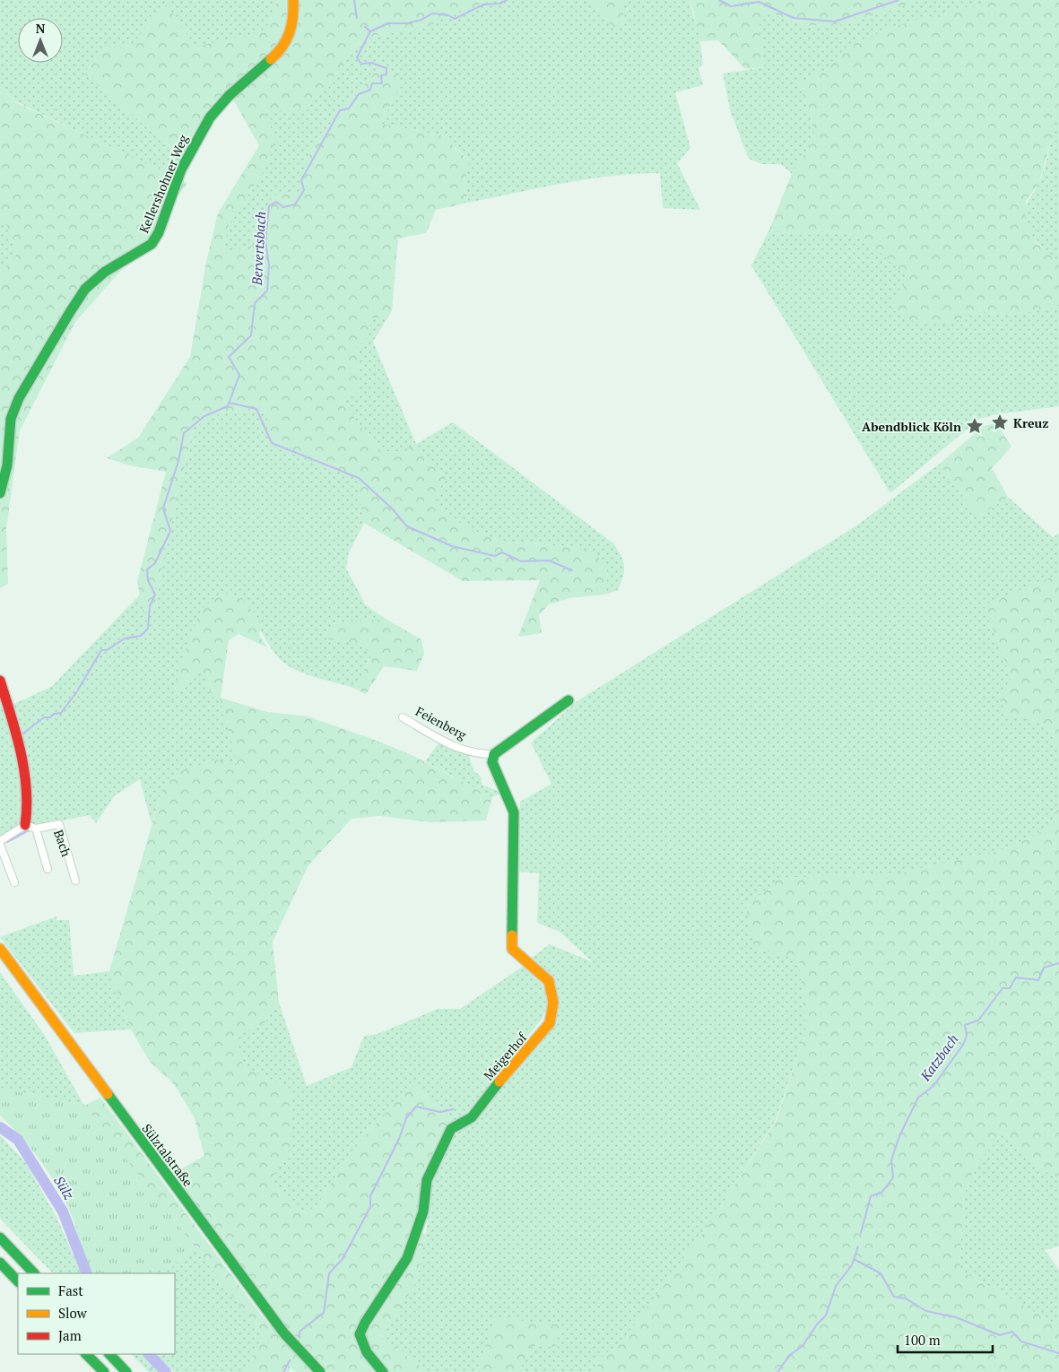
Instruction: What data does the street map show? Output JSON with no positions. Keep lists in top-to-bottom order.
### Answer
{
  "streets": {
    "main road": ["Kellershohner Weg", "Meigerhof", "Sülztalstraße"],
    "street": ["Feienberg", "Bach"]
  },
  "crossings": [
    ["Feienberg", "Meigerhof"]
  ],
  "water": ["Bervertsbach", "Katzbach", "Sülz"],
  "places": {
    "place": ["Kreuz", "Abendblick Köln"]
  },
  "legend": ["Fast", "Slow", "Jam"],
  "scale_bar": "100 m",
  "north": "top"
}
